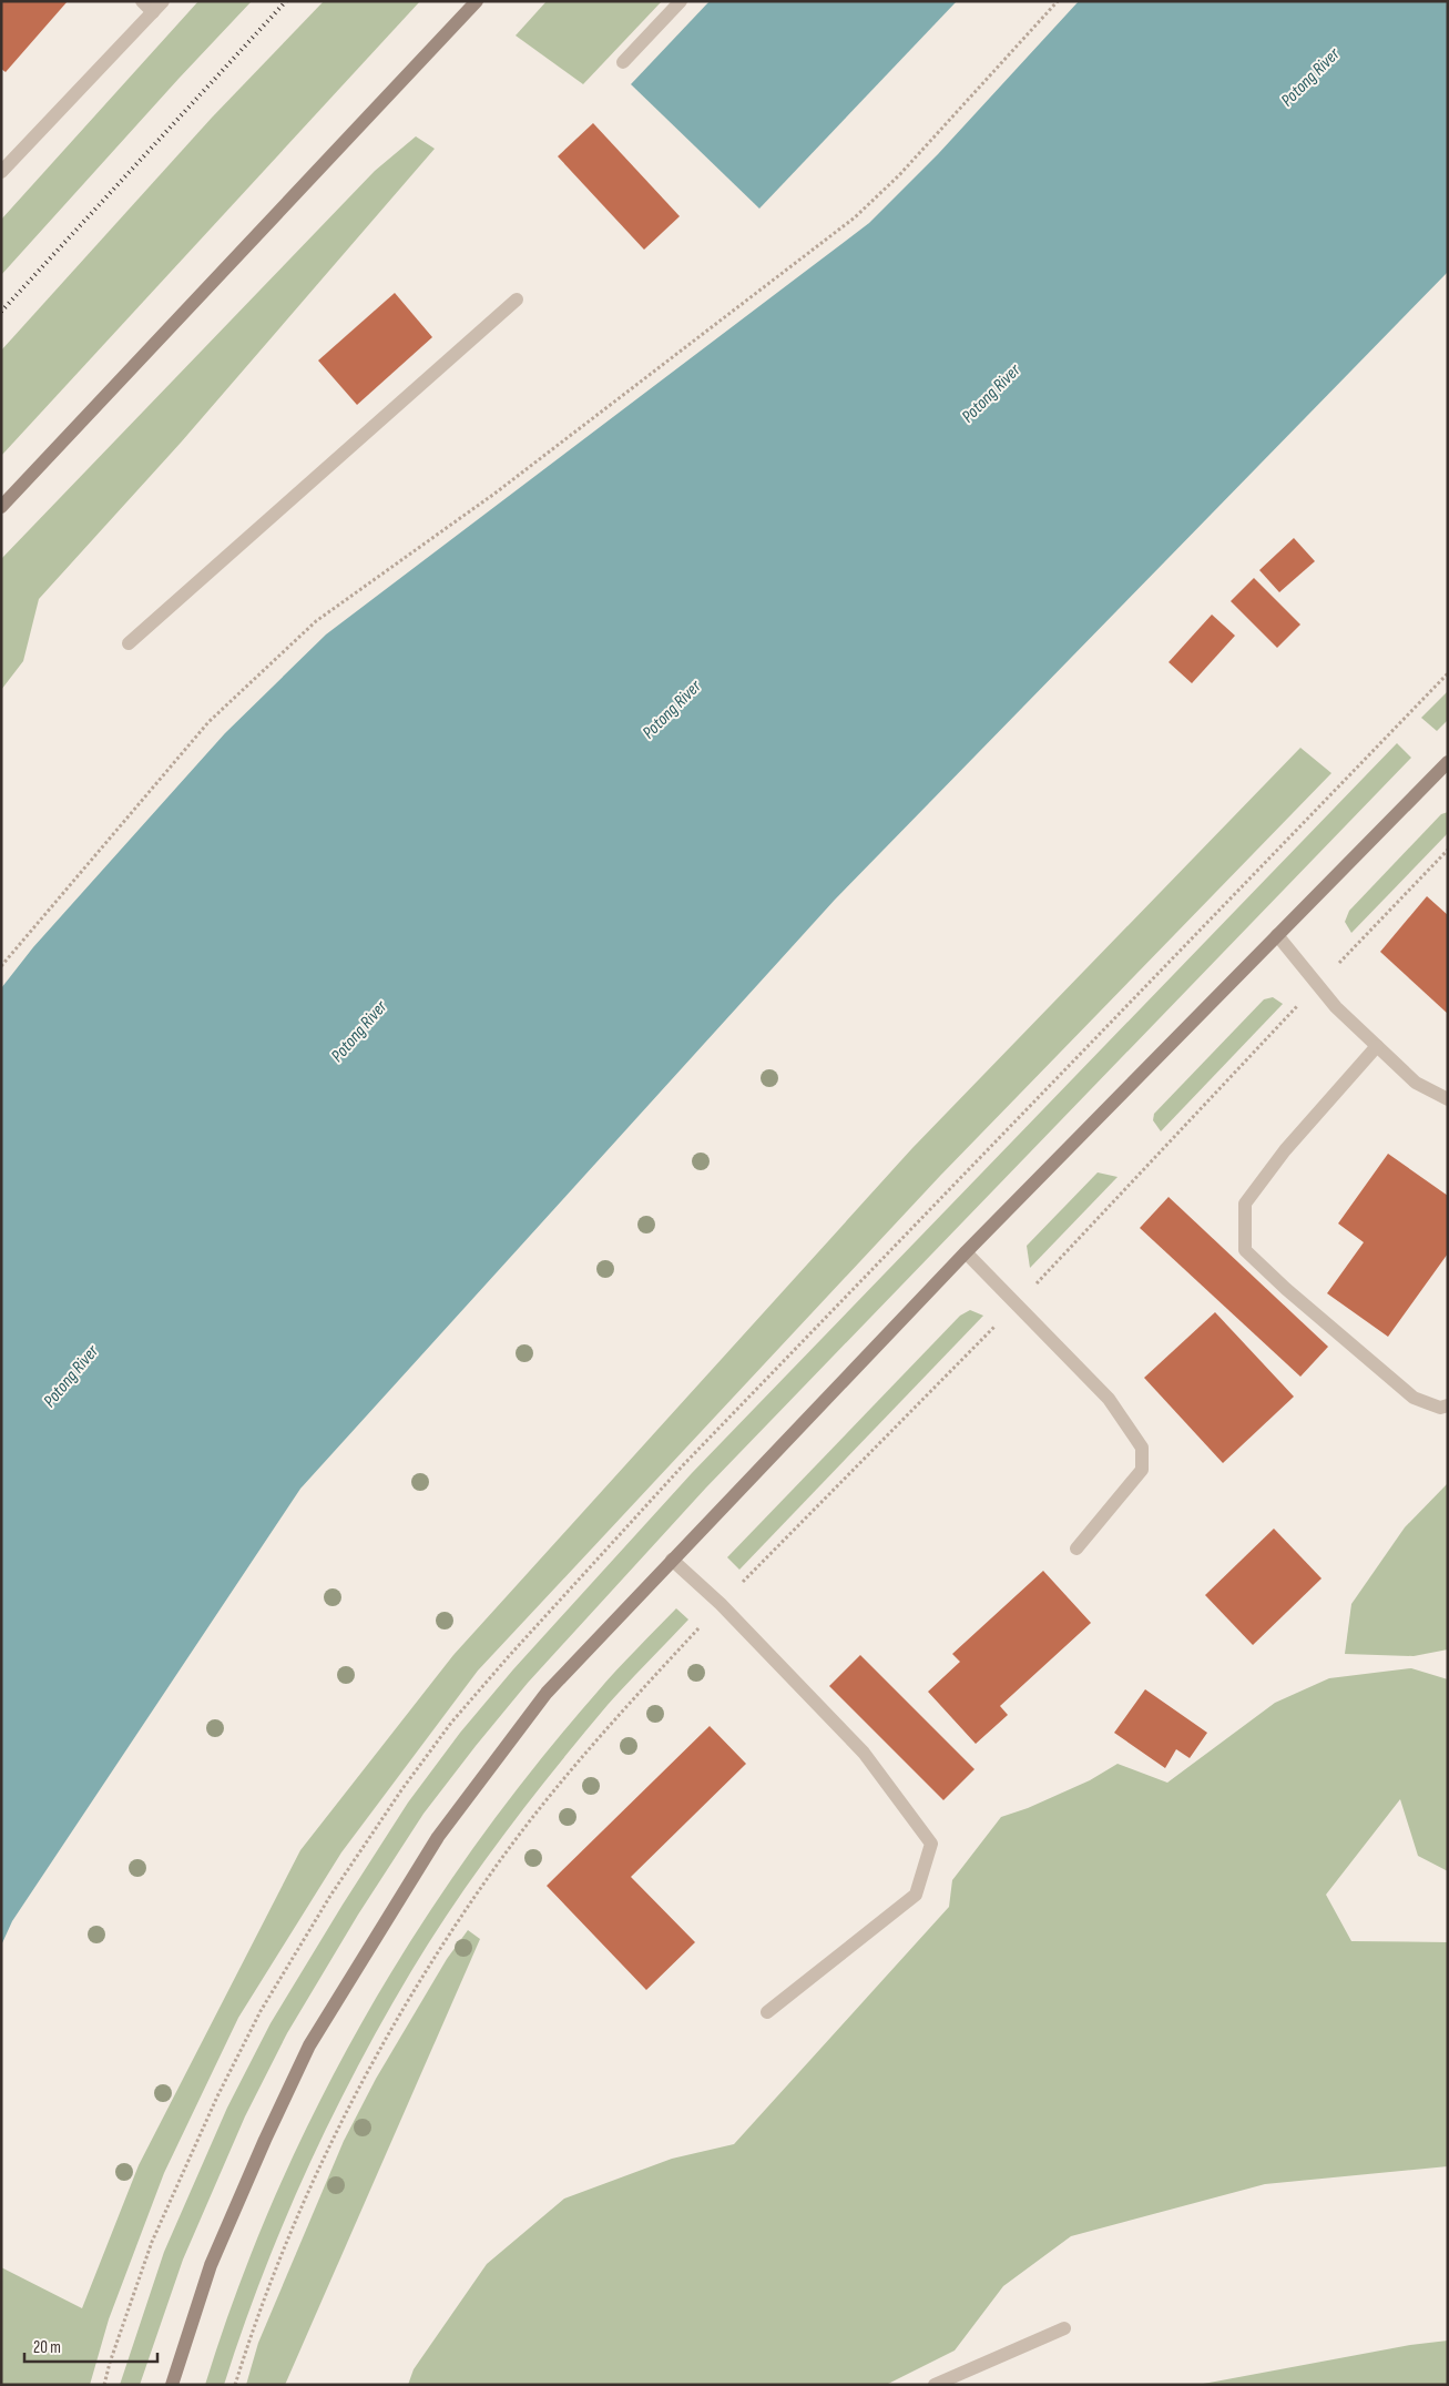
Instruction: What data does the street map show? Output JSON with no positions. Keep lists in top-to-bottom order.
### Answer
{
  "water": ["Potong River"],
  "scale_bar": "20 m"
}
